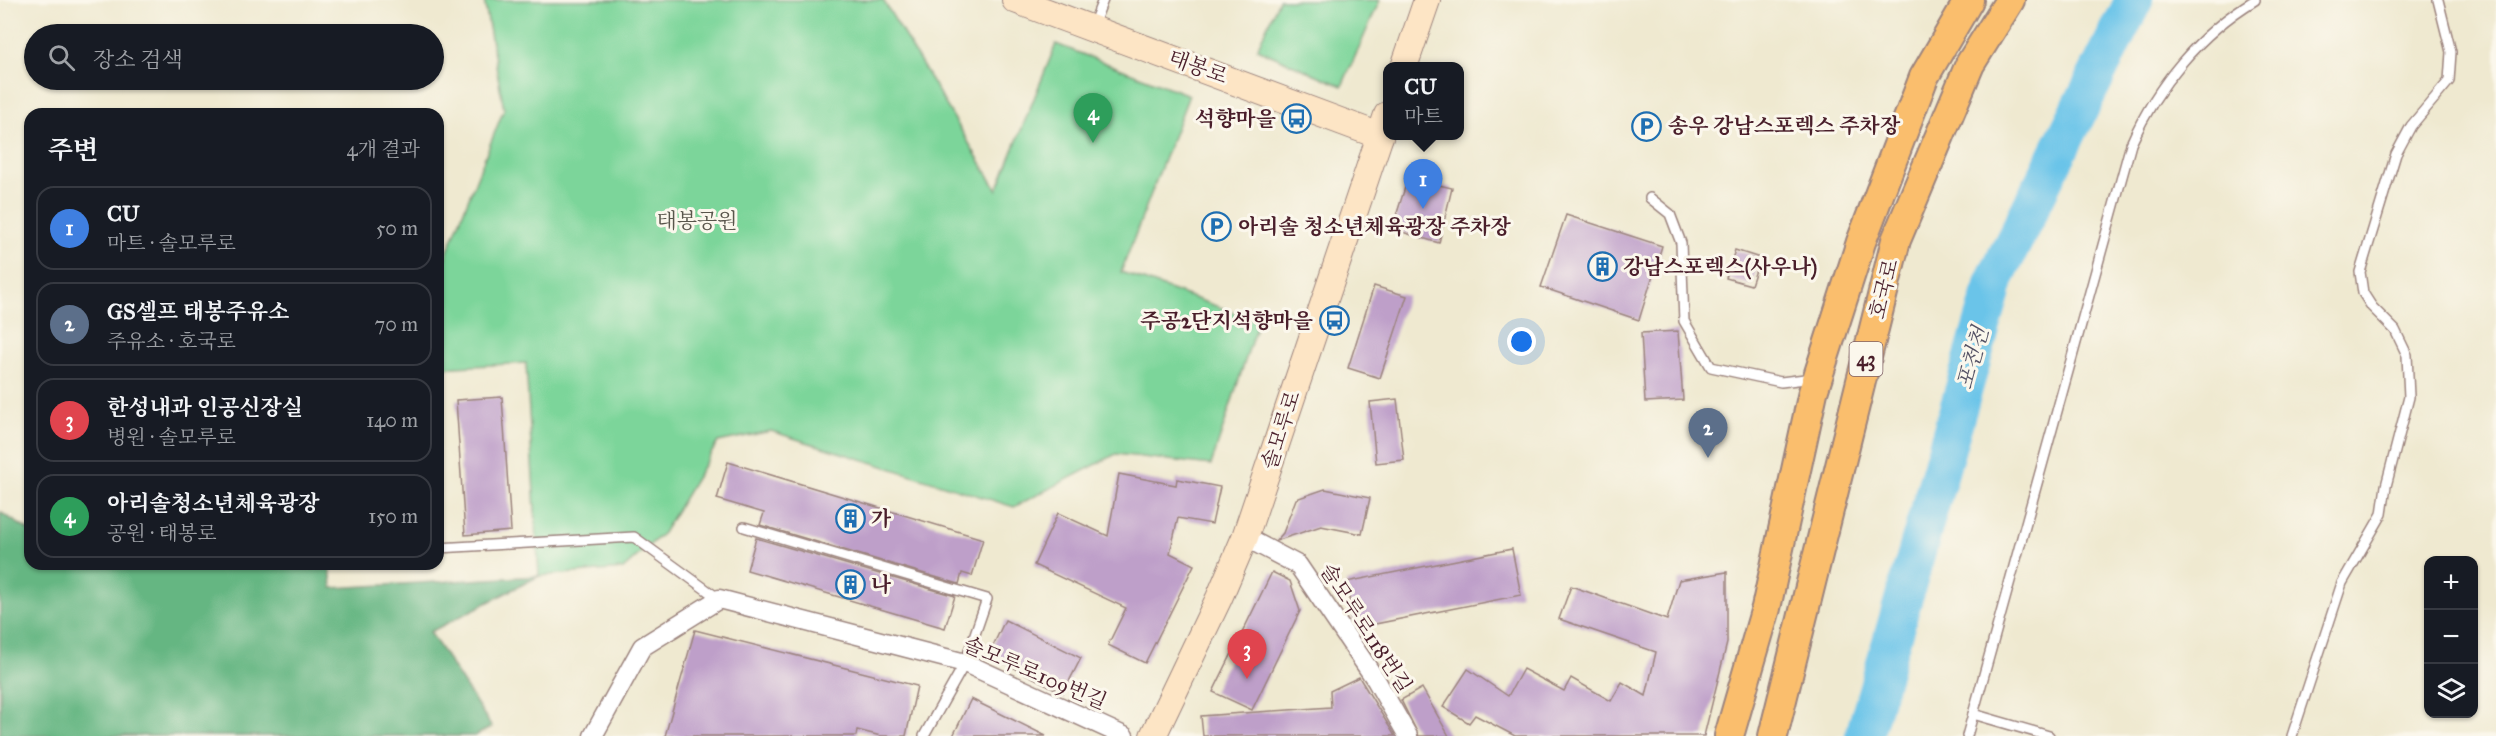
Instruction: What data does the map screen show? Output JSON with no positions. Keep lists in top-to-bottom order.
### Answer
{
  "streets": {
    "main road": [
      "태봉로",
      "호국로",
      "43",
      "솔모루로"
    ],
    "street": ["솔모루로118번길", "솔모루로109번길"]
  },
  "crossings": [
    ["태봉로", "솔모루로"],
    ["솔모루로", "솔모루로118번길"]
  ],
  "water": ["포천천"],
  "parks": ["태봉공원"],
  "places": {
    "bus stop": ["석향마을", "주공2단지석향마을"],
    "parking": ["송우 강남스포렉스 주차장", "아리솔 청소년체육광장 주차장"],
    "building": ["강남스포렉스(사우나)", "가", "나"]
  },
  "page": {
    "search": "장소 검색",
    "popup": ["CU", "마트"],
    "pins": [
      "4",
      "1",
      "2",
      "3"
    ],
    "heading": ["주변", "4개 결과"],
    "list": [
      {
        "mark": "1",
        "name": "CU",
        "note": "마트 · 솔모루로",
        "value": "50 m"
      },
      {
        "mark": "2",
        "name": "GS셀프 태봉주유소",
        "note": "주유소 · 호국로",
        "value": "70 m"
      },
      {
        "mark": "3",
        "name": "한성내과 인공신장실",
        "note": "병원 · 솔모루로",
        "value": "140 m"
      },
      {
        "mark": "4",
        "name": "아리솔청소년체육광장",
        "note": "공원 · 태봉로",
        "value": "150 m"
      }
    ],
    "map_buttons": ["+", "−"]
  }
}
